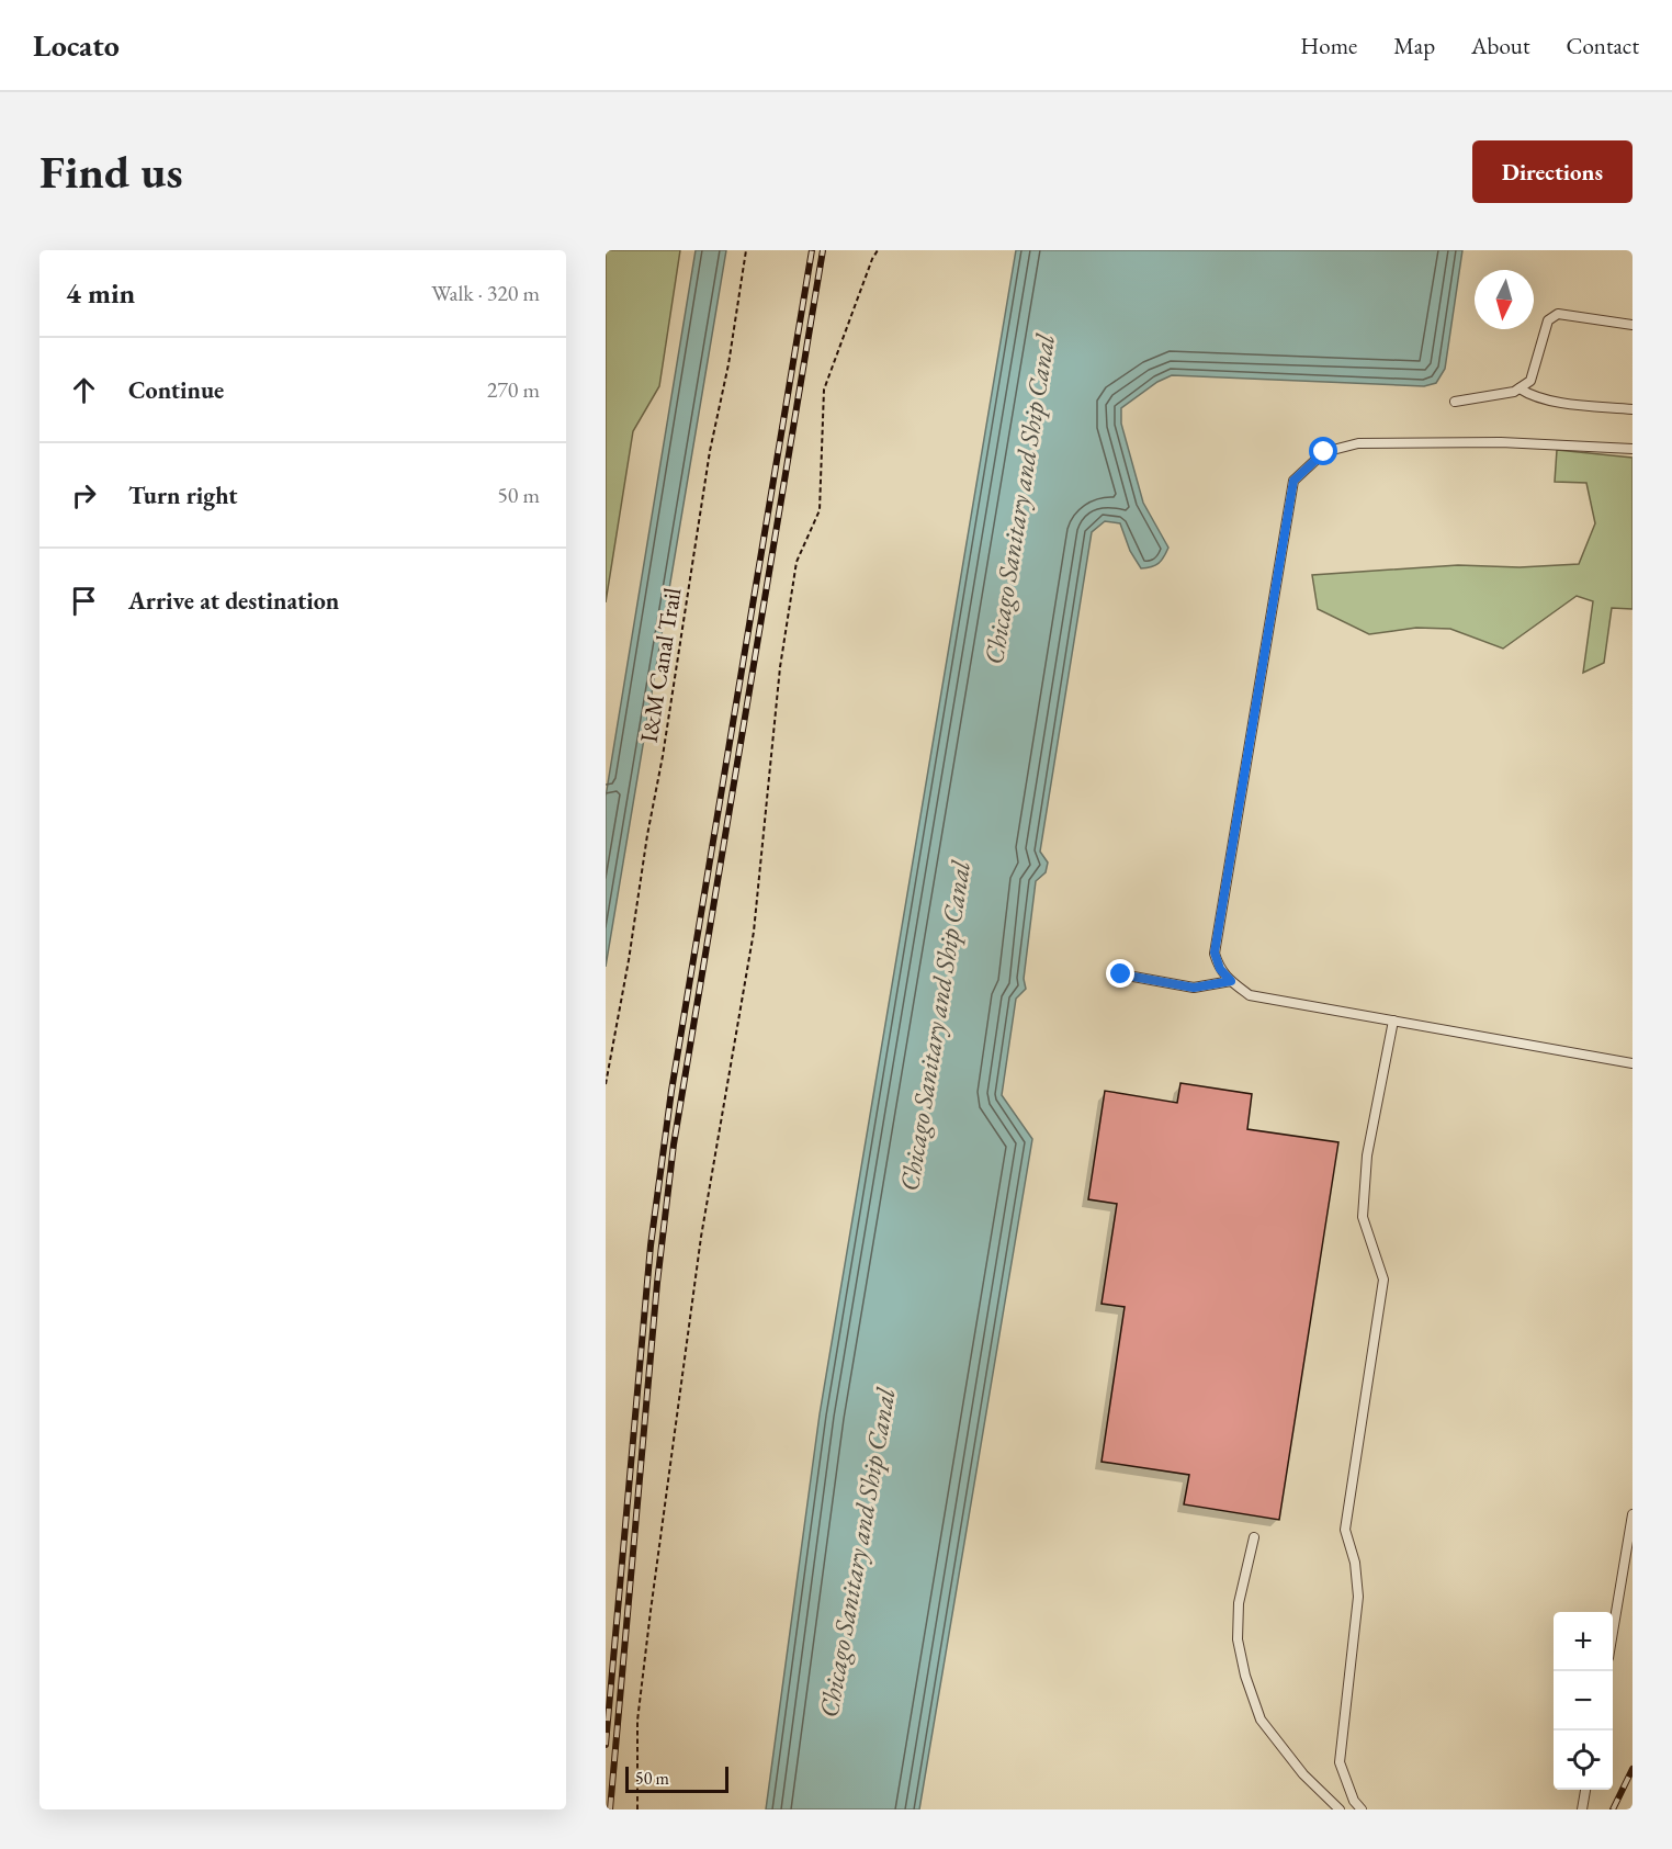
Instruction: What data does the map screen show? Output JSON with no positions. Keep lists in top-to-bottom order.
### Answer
{
  "streets": {
    "path": ["I&M Canal Trail"]
  },
  "water": ["Chicago Sanitary and Ship Canal"],
  "scale_bar": "50 m",
  "north": "bottom",
  "page": {
    "header": "Locato",
    "nav": [
      "Home",
      "Map",
      "About",
      "Contact"
    ],
    "buttons": "Directions",
    "title": "Find us",
    "heading": ["4 min", "Walk · 320 m"],
    "list": [
      ["Continue", "270 m"],
      ["Turn right", "50 m"],
      "Arrive at destination"
    ],
    "map_buttons": ["+", "−"],
    "scale": "50 m"
  }
}
